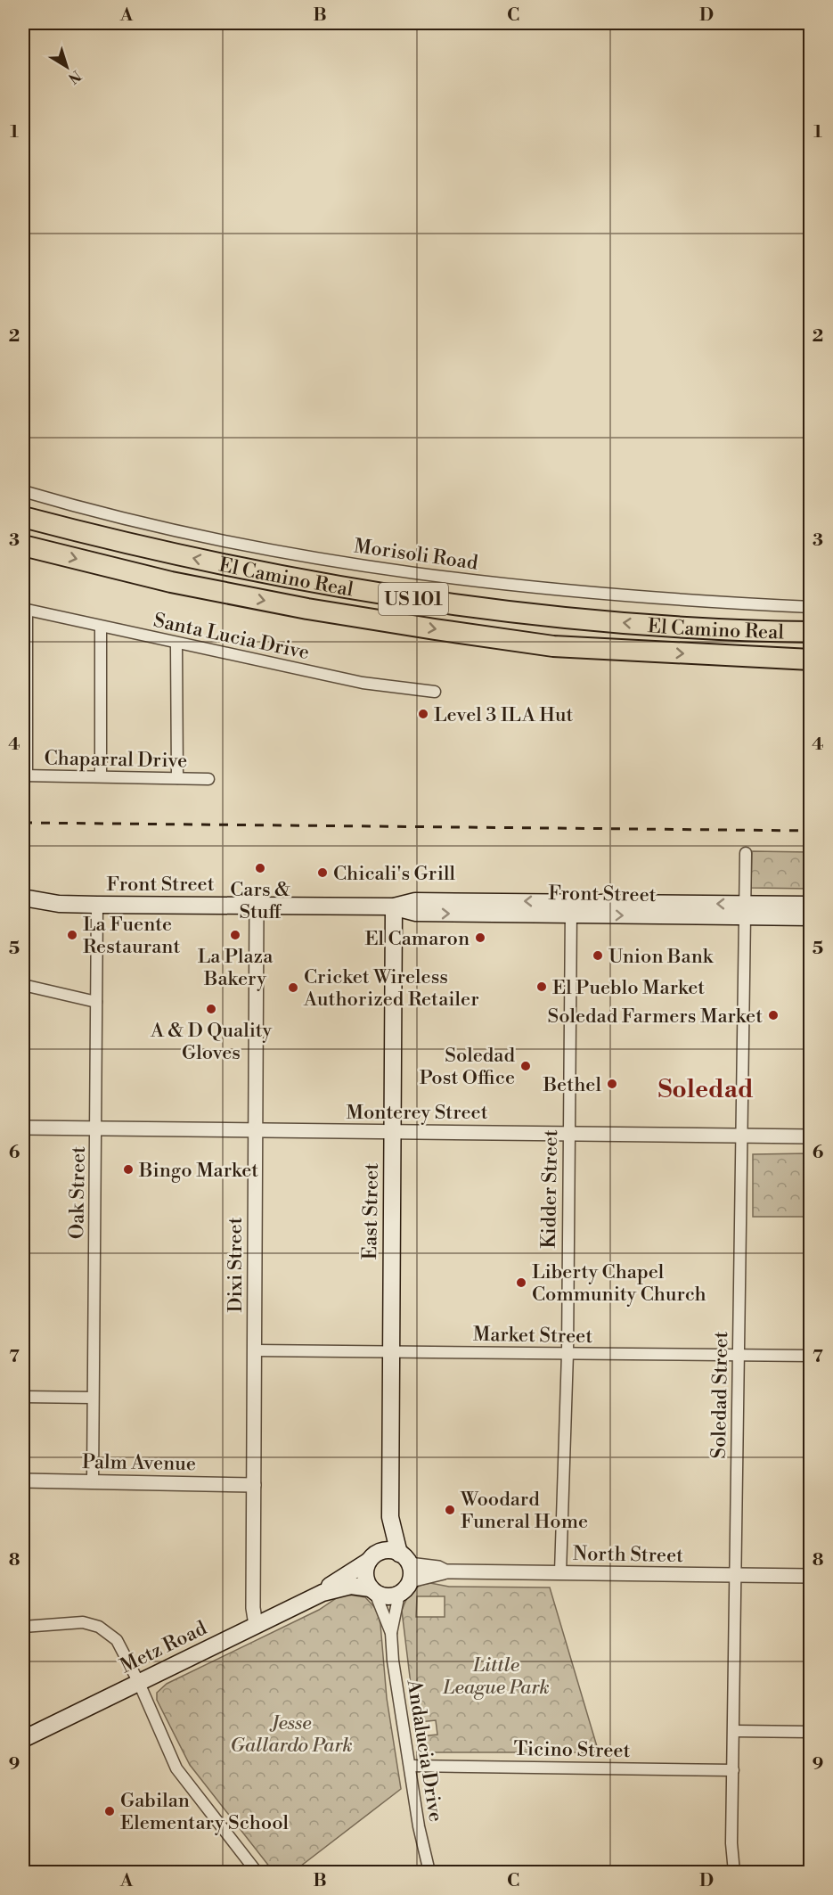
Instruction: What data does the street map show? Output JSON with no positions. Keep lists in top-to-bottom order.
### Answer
{
  "streets": {
    "highway": ["El Camino Real", "US 101"],
    "main road": ["Front Street", "East Street", "Metz Road"],
    "street": [
      "Morisoli Road",
      "Santa Lucia Drive",
      "Chaparral Drive",
      "Monterey Street",
      "Kidder Street",
      "Oak Street",
      "Dixi Street",
      "Market Street",
      "Soledad Street",
      "Palm Avenue",
      "North Street",
      "Ticino Street",
      "Andalucia Drive"
    ]
  },
  "crossings": [
    ["Front Street", "Kidder Street"],
    ["Front Street", "Oak Street"],
    ["Front Street", "East Street"],
    ["Front Street", "Dixi Street"],
    ["Front Street", "Soledad Street"],
    ["Monterey Street", "Kidder Street"],
    ["Monterey Street", "Oak Street"],
    ["Monterey Street", "East Street"],
    ["Monterey Street", "Dixi Street"],
    ["Monterey Street", "Soledad Street"],
    ["Kidder Street", "Market Street"],
    ["Kidder Street", "North Street"],
    ["Oak Street", "Palm Avenue"],
    ["East Street", "Market Street"],
    ["East Street", "North Street"],
    ["East Street", "Metz Road"],
    ["East Street", "Andalucia Drive"],
    ["Dixi Street", "Market Street"],
    ["Dixi Street", "Palm Avenue"],
    ["Dixi Street", "Metz Road"],
    ["Market Street", "Soledad Street"],
    ["Soledad Street", "North Street"],
    ["Soledad Street", "Ticino Street"],
    ["North Street", "Metz Road"],
    ["North Street", "Andalucia Drive"],
    ["Metz Road", "Andalucia Drive"],
    ["Ticino Street", "Andalucia Drive"]
  ],
  "districts": ["Soledad"],
  "parks": ["Little League Park", "Jesse Gallardo Park"],
  "places": [
    "Level 3 ILA Hut",
    "Cars & Stuff",
    "Chicali's Grill",
    "La Fuente Restaurant",
    "La Plaza Bakery",
    "El Camaron",
    "Union Bank",
    "El Pueblo Market",
    "Cricket Wireless Authorized Retailer",
    "A & D Quality Gloves",
    "Soledad Farmers Market",
    "Soledad Post Office",
    "Bethel",
    "Bingo Market",
    "Liberty Chapel Community Church",
    "Woodard Funeral Home",
    "Gabilan Elementary School"
  ],
  "north": "bottom right",
  "grid": {
    "columns": [
      "A",
      "B",
      "C",
      "D"
    ],
    "rows": [
      "1",
      "2",
      "3",
      "4",
      "5",
      "6",
      "7",
      "8",
      "9"
    ]
  }
}
